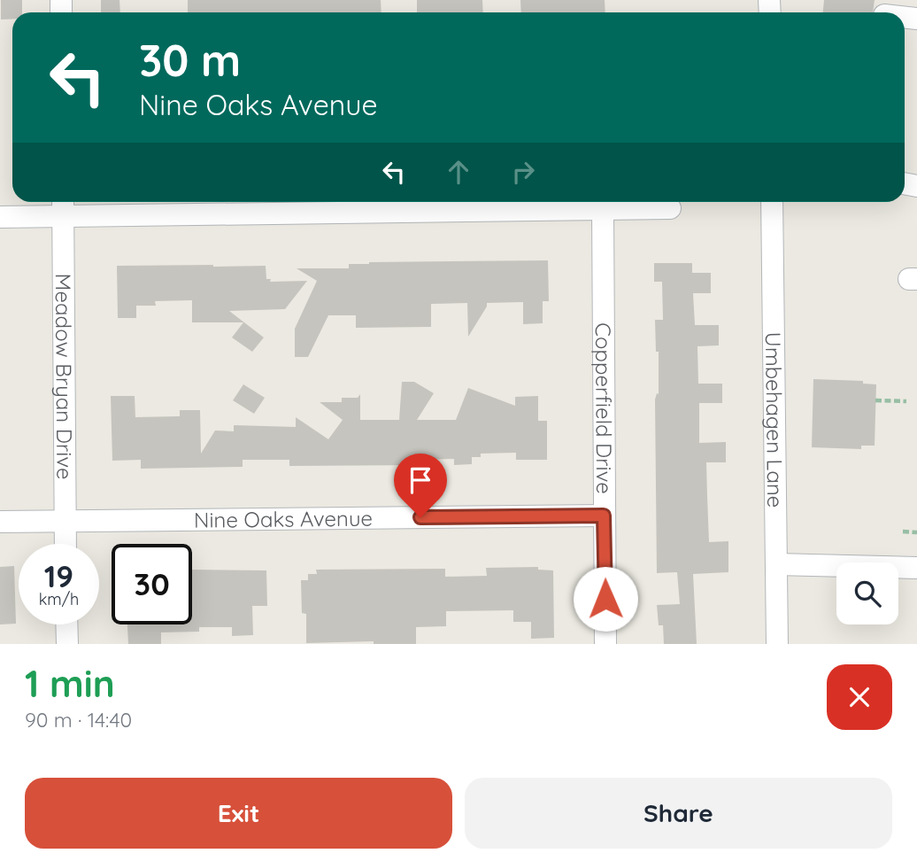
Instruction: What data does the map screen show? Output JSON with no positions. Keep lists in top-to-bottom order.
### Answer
{
  "streets": {
    "street": [
      "Meadow Bryan Drive",
      "Copperfield Drive",
      "Umbehagen Lane",
      "Nine Oaks Avenue"
    ]
  },
  "crossings": [
    ["Meadow Bryan Drive", "Nine Oaks Avenue"],
    ["Copperfield Drive", "Nine Oaks Avenue"]
  ],
  "page": {
    "turn": ["30 m", "Nine Oaks Avenue"],
    "speed": "19 km/h",
    "limit": "30",
    "heading": ["1 min", "90 m · 14:40"],
    "buttons": ["Exit", "Share"]
  }
}
